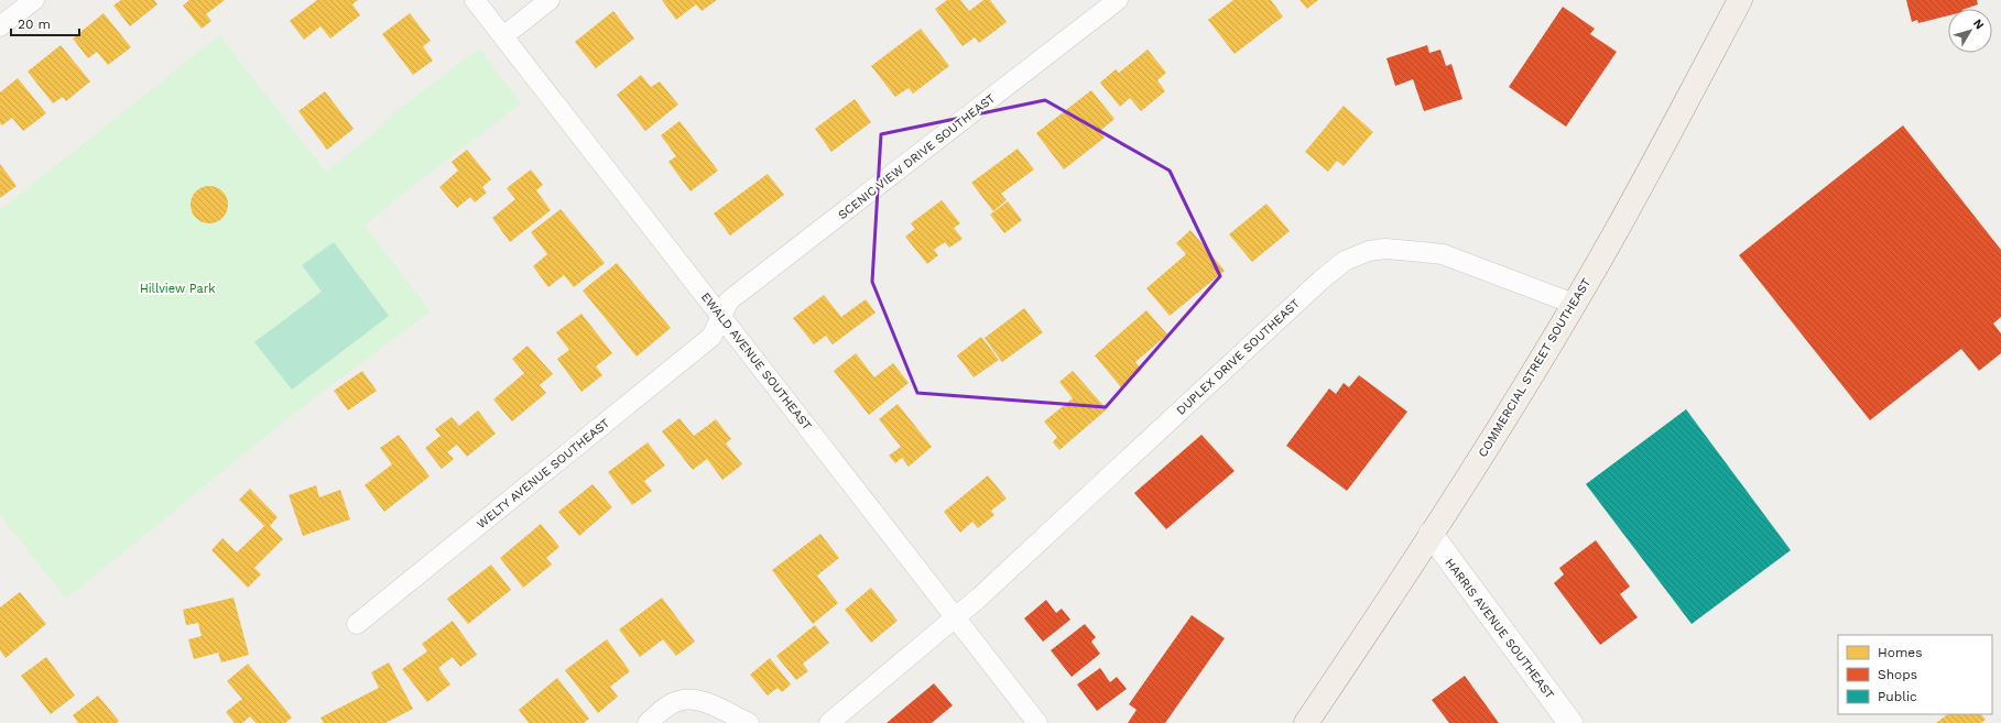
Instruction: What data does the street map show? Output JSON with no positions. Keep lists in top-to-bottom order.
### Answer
{
  "streets": {
    "main road": ["COMMERCIAL STREET SOUTHEAST"],
    "street": [
      "SCENIC VIEW DRIVE SOUTHEAST",
      "DUPLEX DRIVE SOUTHEAST",
      "EWALD AVENUE SOUTHEAST",
      "WELTY AVENUE SOUTHEAST",
      "HARRIS AVENUE SOUTHEAST"
    ]
  },
  "crossings": [
    ["SCENIC VIEW DRIVE SOUTHEAST", "EWALD AVENUE SOUTHEAST"],
    ["SCENIC VIEW DRIVE SOUTHEAST", "WELTY AVENUE SOUTHEAST"],
    ["DUPLEX DRIVE SOUTHEAST", "EWALD AVENUE SOUTHEAST"],
    ["DUPLEX DRIVE SOUTHEAST", "COMMERCIAL STREET SOUTHEAST"],
    ["EWALD AVENUE SOUTHEAST", "WELTY AVENUE SOUTHEAST"],
    ["COMMERCIAL STREET SOUTHEAST", "HARRIS AVENUE SOUTHEAST"]
  ],
  "parks": ["Hillview Park"],
  "legend": ["Homes", "Shops", "Public"],
  "scale_bar": "20 m",
  "north": "top right"
}
